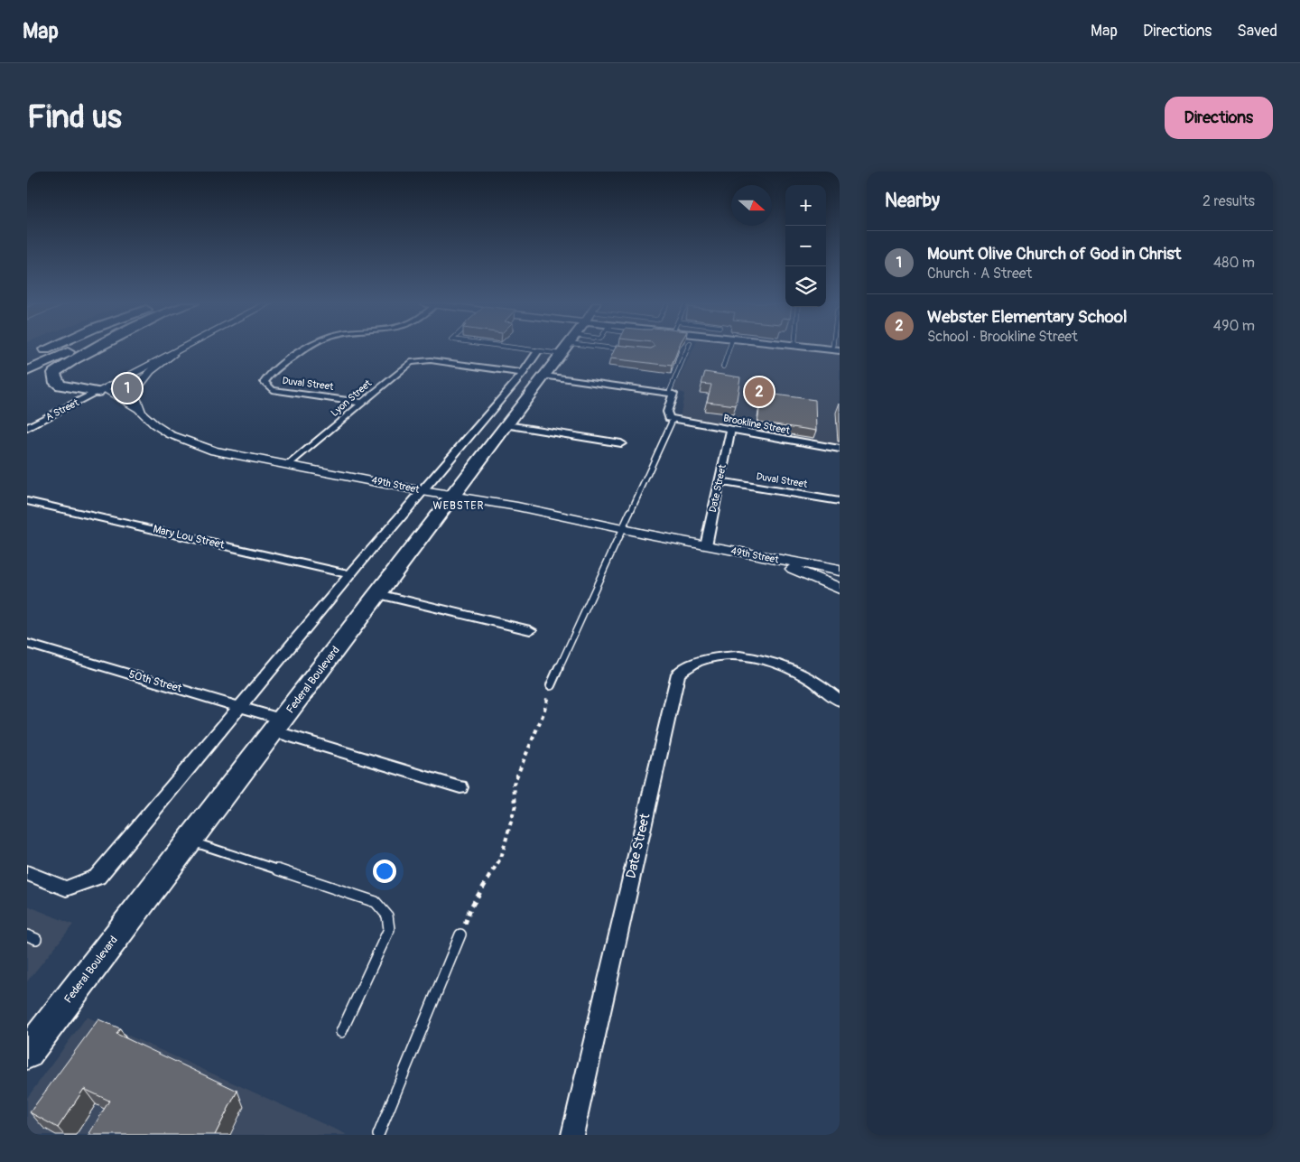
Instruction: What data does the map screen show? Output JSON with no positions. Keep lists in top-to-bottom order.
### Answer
{
  "streets": {
    "main road": ["A Street", "Federal Boulevard"],
    "street": [
      "Duval Street",
      "Lyon Street",
      "Brookline Street",
      "49th Street",
      "Date Street",
      "Mary Lou Street",
      "50th Street"
    ]
  },
  "crossings": [
    ["Duval Street", "Lyon Street"],
    ["Duval Street", "Date Street"],
    ["Lyon Street", "49th Street"],
    ["A Street", "49th Street"],
    ["Brookline Street", "Date Street"],
    ["49th Street", "Date Street"],
    ["49th Street", "Federal Boulevard"],
    ["Federal Boulevard", "50th Street"]
  ],
  "districts": ["WEBSTER"],
  "north": "right",
  "page": {
    "header": "Map",
    "nav": ["Map", "Directions", "Saved"],
    "buttons": "Directions",
    "title": "Find us",
    "heading": ["Nearby", "2 results"],
    "map_buttons": ["+", "−"],
    "list": [
      {
        "mark": "1",
        "name": "Mount Olive Church of God in Christ",
        "note": "Church · A Street",
        "value": "480 m"
      },
      {
        "mark": "2",
        "name": "Webster Elementary School",
        "note": "School · Brookline Street",
        "value": "490 m"
      }
    ],
    "pins": ["1", "2"]
  }
}
